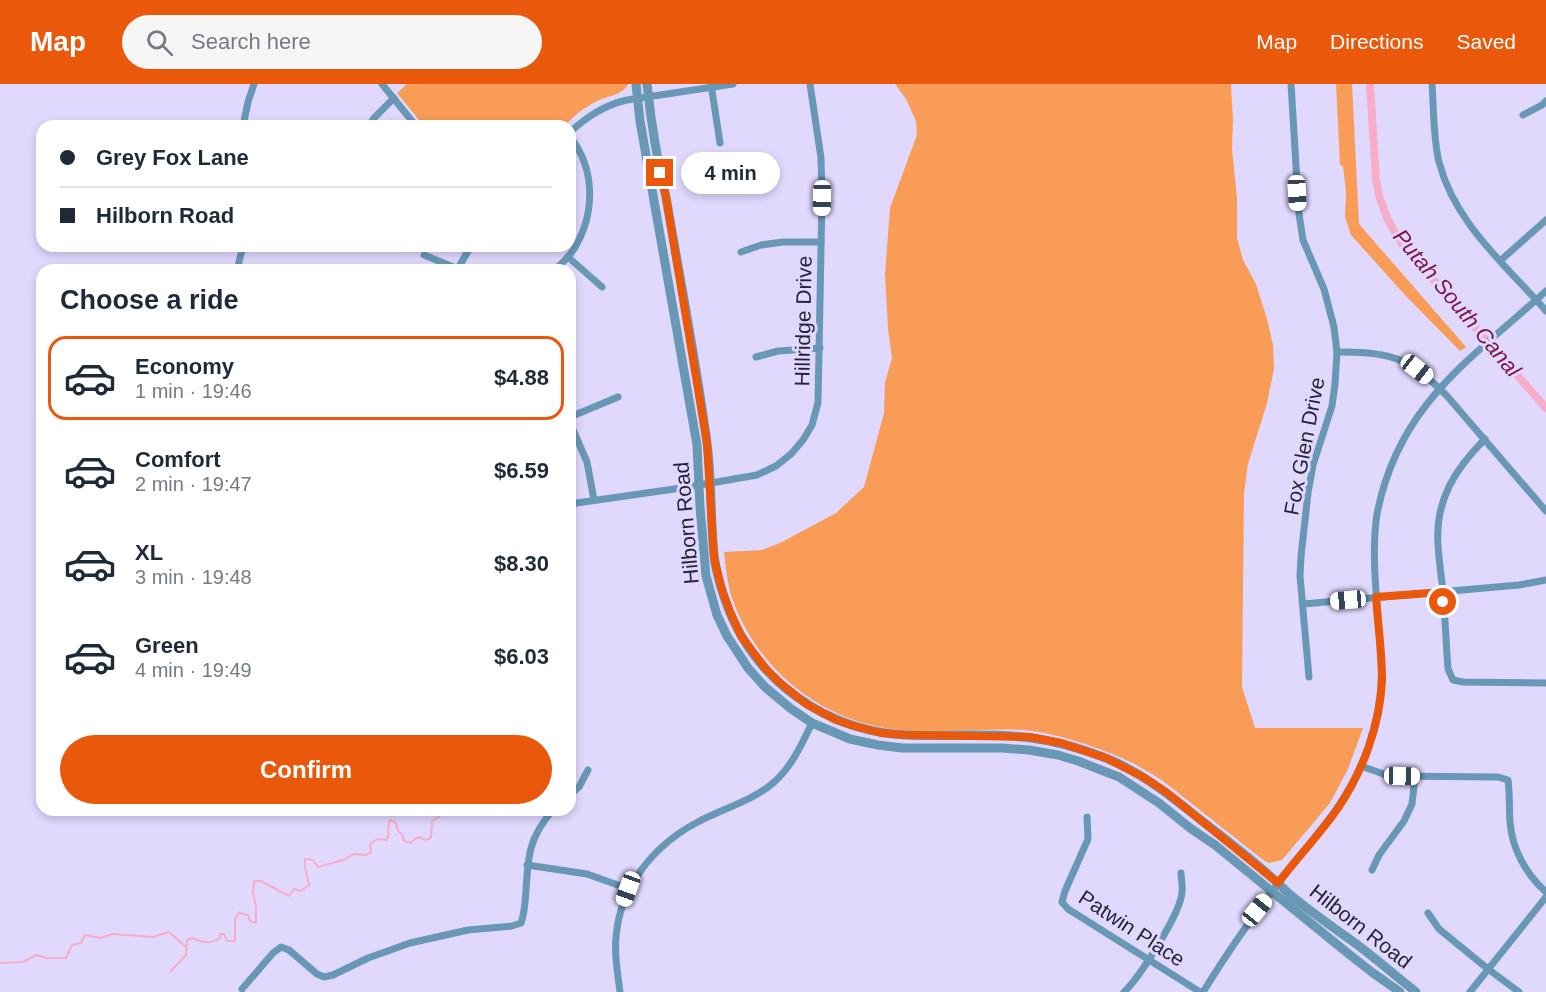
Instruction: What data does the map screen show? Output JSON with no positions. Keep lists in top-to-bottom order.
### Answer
{
  "streets": {
    "street": [
      "Hillridge Drive",
      "Fox Glen Drive",
      "Hilborn Road",
      "Patwin Place"
    ]
  },
  "crossings": [
    ["Hillridge Drive", "Hilborn Road"]
  ],
  "water": ["Putah South Canal"],
  "page": {
    "header": "Map",
    "search": "Search here",
    "nav": ["Map", "Directions", "Saved"],
    "banner": ["Grey Fox Lane", "Hilborn Road"],
    "bubble": "4 min",
    "heading": "Choose a ride",
    "list": [
      {
        "name": "Economy",
        "note": "1 min · 19:46",
        "value": "$4.88"
      },
      {
        "name": "Comfort",
        "note": "2 min · 19:47",
        "value": "$6.59"
      },
      {
        "name": "XL",
        "note": "3 min · 19:48",
        "value": "$8.30"
      },
      {
        "name": "Green",
        "note": "4 min · 19:49",
        "value": "$6.03"
      }
    ],
    "buttons": "Confirm"
  }
}
